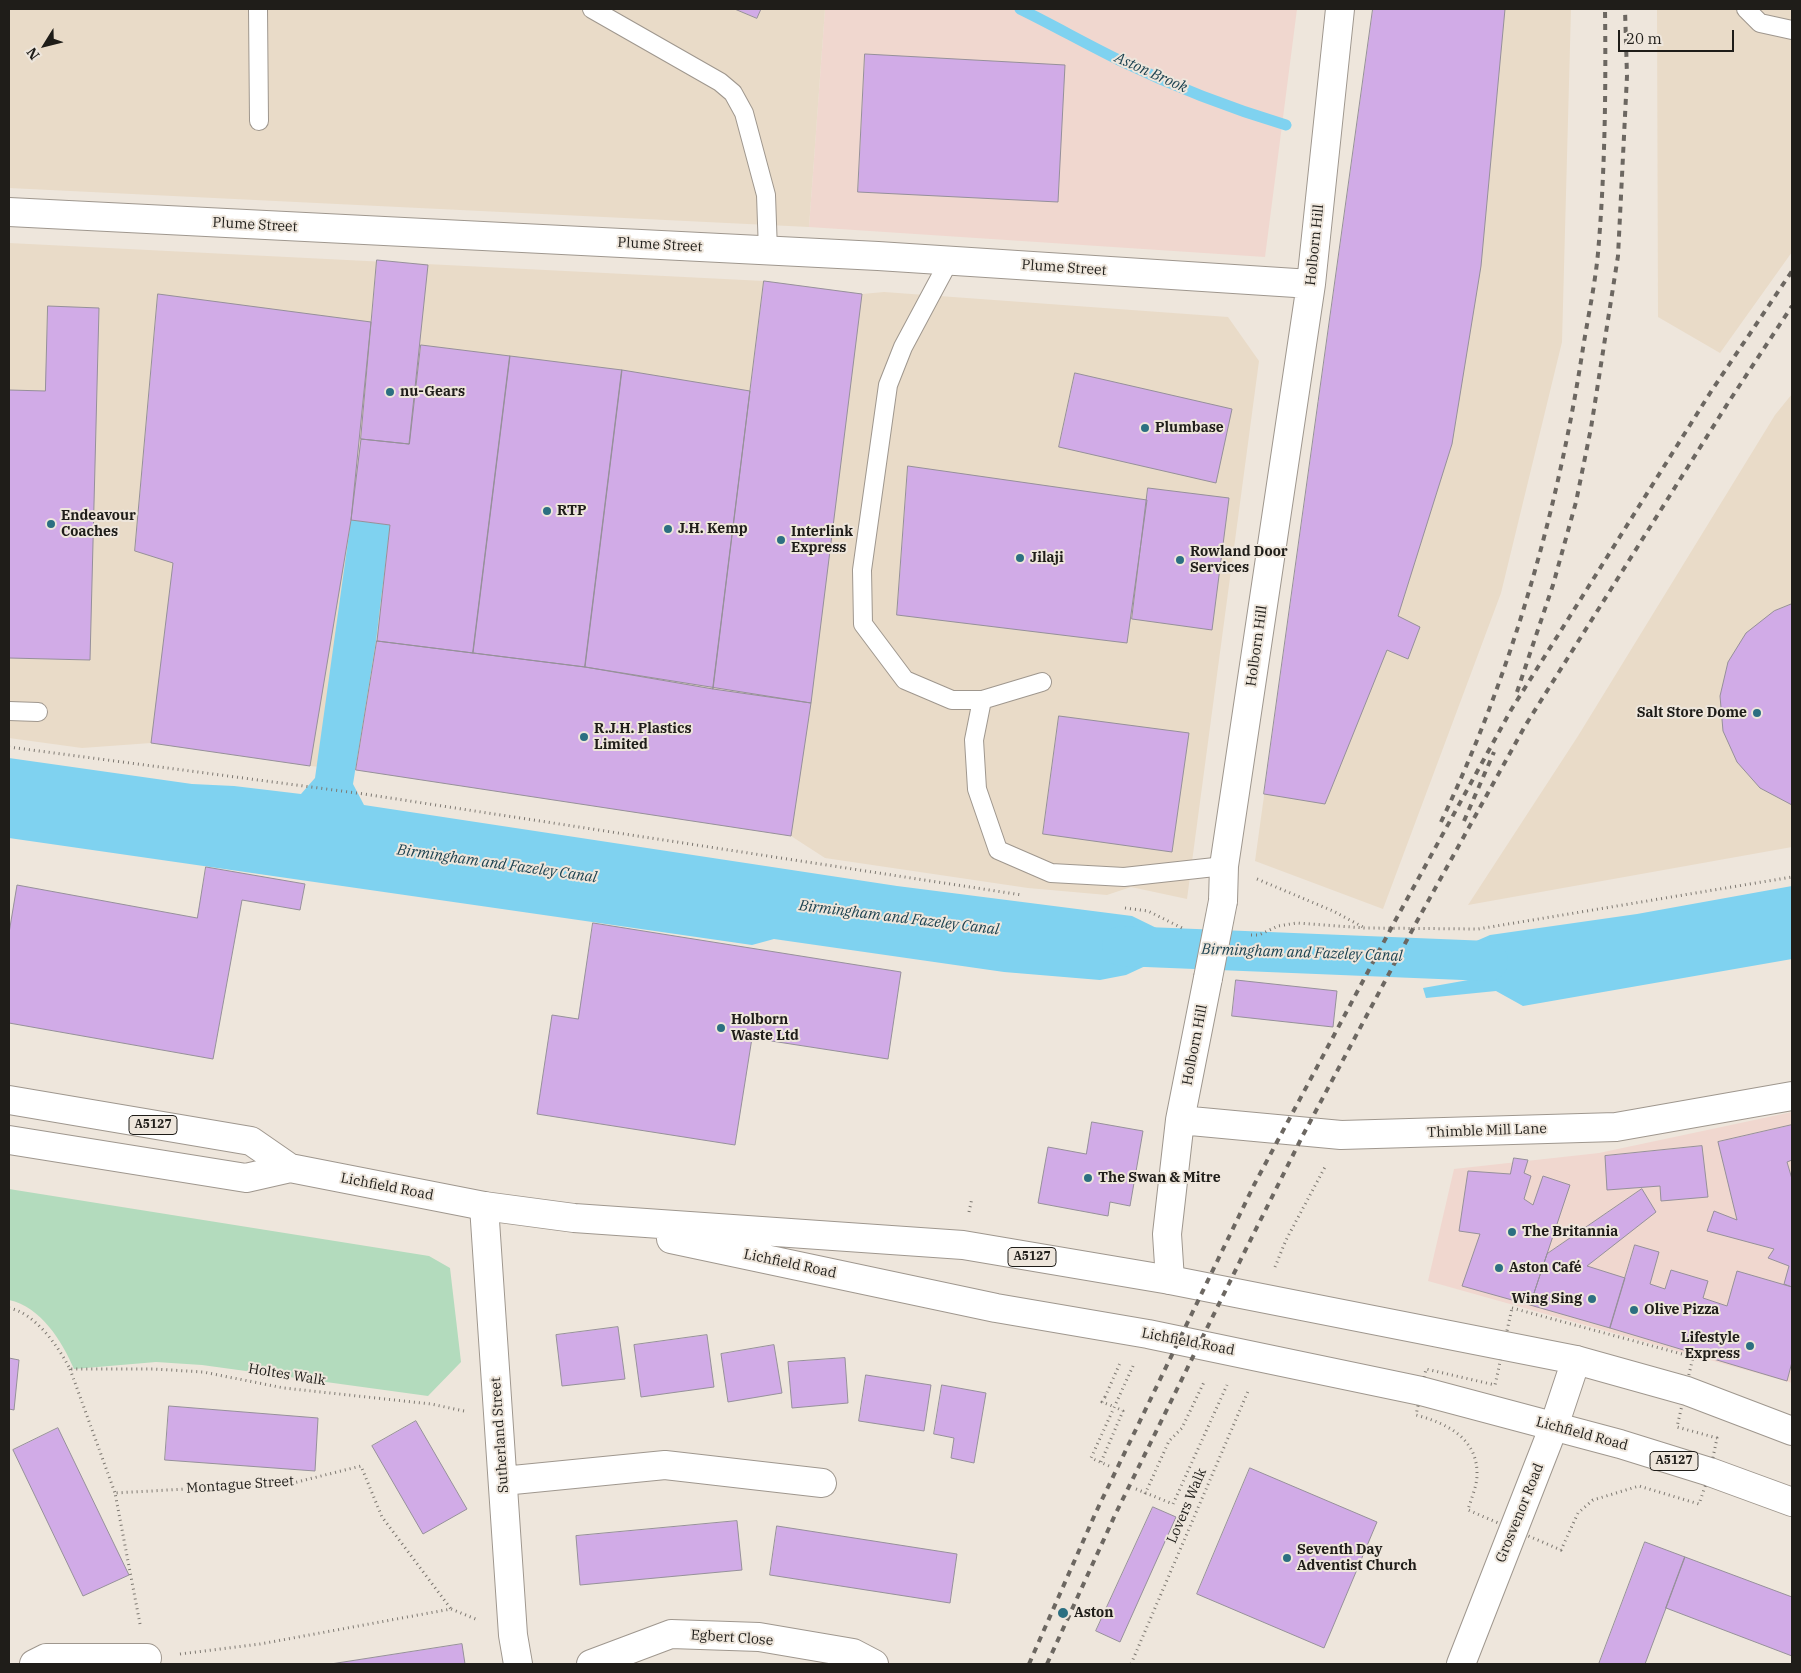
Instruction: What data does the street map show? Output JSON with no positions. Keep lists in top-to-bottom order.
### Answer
{
  "streets": {
    "street": [
      "Plume Street",
      "Holborn Hill",
      "A5127",
      "Thimble Mill Lane",
      "Lichfield Road",
      "Sutherland Street",
      "Grosvenor Road",
      "Egbert Close"
    ],
    "path": ["Holtes Walk", "Montague Street", "Lovers Walk"]
  },
  "crossings": [
    ["Plume Street", "Holborn Hill"],
    ["Holborn Hill", "Thimble Mill Lane"],
    ["Holborn Hill", "Lichfield Road"],
    ["Lichfield Road", "Sutherland Street"],
    ["Lichfield Road", "Lovers Walk"],
    ["Lichfield Road", "Grosvenor Road"],
    ["Holtes Walk", "Sutherland Street"],
    ["Sutherland Street", "Montague Street"]
  ],
  "water": ["Aston Brook", "Birmingham and Fazeley Canal"],
  "places": [
    "nu-Gears",
    "Plumbase",
    "RTP",
    "Endeavour Coaches",
    "J.H. Kemp",
    "Interlink Express",
    "Jilaji",
    "Rowland Door Services",
    "Salt Store Dome",
    "R.J.H. Plastics Limited",
    "Holborn Waste Ltd",
    "The Swan & Mitre",
    "The Britannia",
    "Aston Café",
    "Wing Sing",
    "Olive Pizza",
    "Lifestyle Express",
    "Seventh Day Adventist Church",
    "Aston"
  ],
  "scale_bar": "20 m",
  "north": "bottom left"
}
